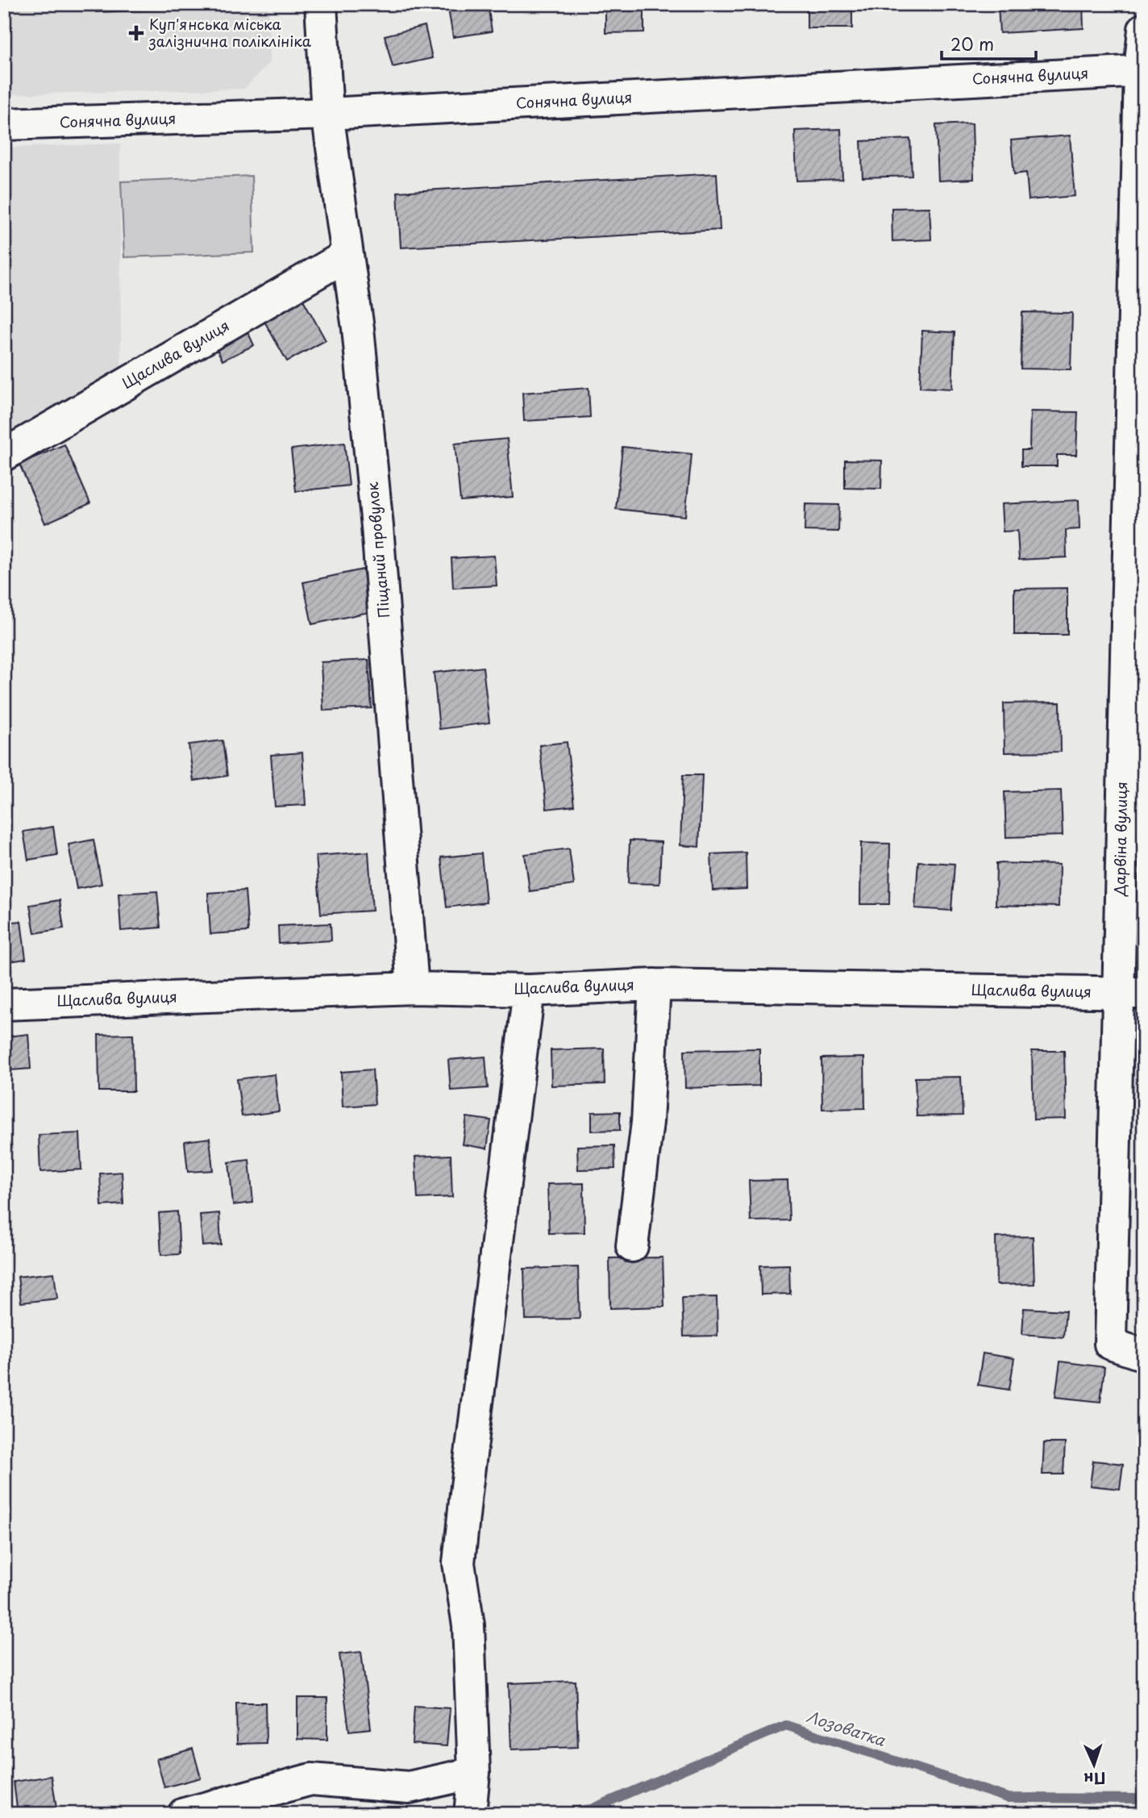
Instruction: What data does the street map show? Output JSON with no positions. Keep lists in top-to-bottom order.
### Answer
{
  "streets": {
    "street": [
      "Сонячна вулиця",
      "Щаслива вулиця",
      "Піщаний провулок",
      "Дарвіна вулиця"
    ]
  },
  "crossings": [
    ["Сонячна вулиця", "Піщаний провулок"],
    ["Сонячна вулиця", "Дарвіна вулиця"],
    ["Щаслива вулиця", "Піщаний провулок"],
    ["Щаслива вулиця", "Дарвіна вулиця"]
  ],
  "water": ["Лозоватка"],
  "places": {
    "health": ["Куп'янська міська залізнична поліклініка"]
  },
  "scale_bar": "20 m",
  "north": "bottom"
}
